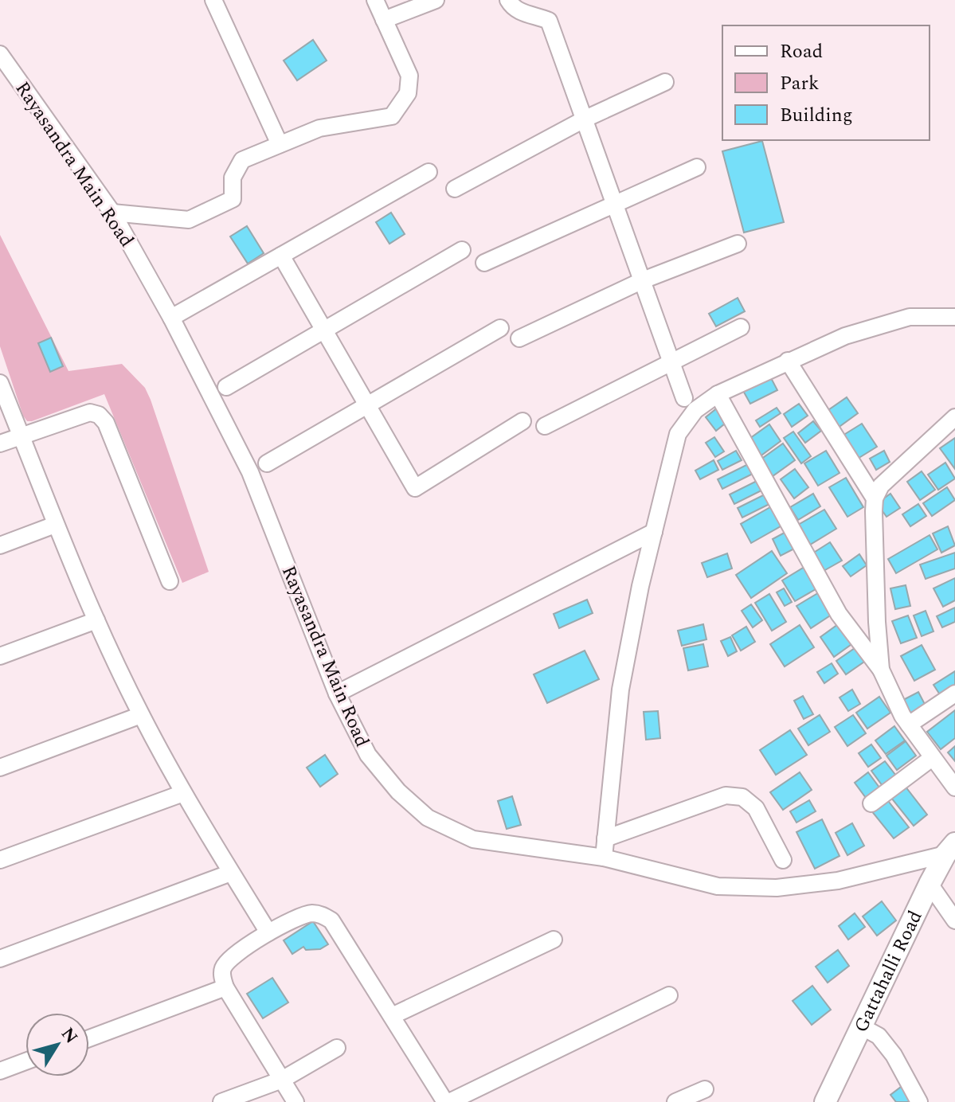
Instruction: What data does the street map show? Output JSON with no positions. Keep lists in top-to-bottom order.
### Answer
{
  "streets": {
    "main road": ["Gattahalli Road"],
    "street": ["Rayasandra Main Road"]
  },
  "crossings": [
    ["Rayasandra Main Road", "Gattahalli Road"]
  ],
  "legend": ["Road", "Park", "Building"],
  "north": "top right"
}
